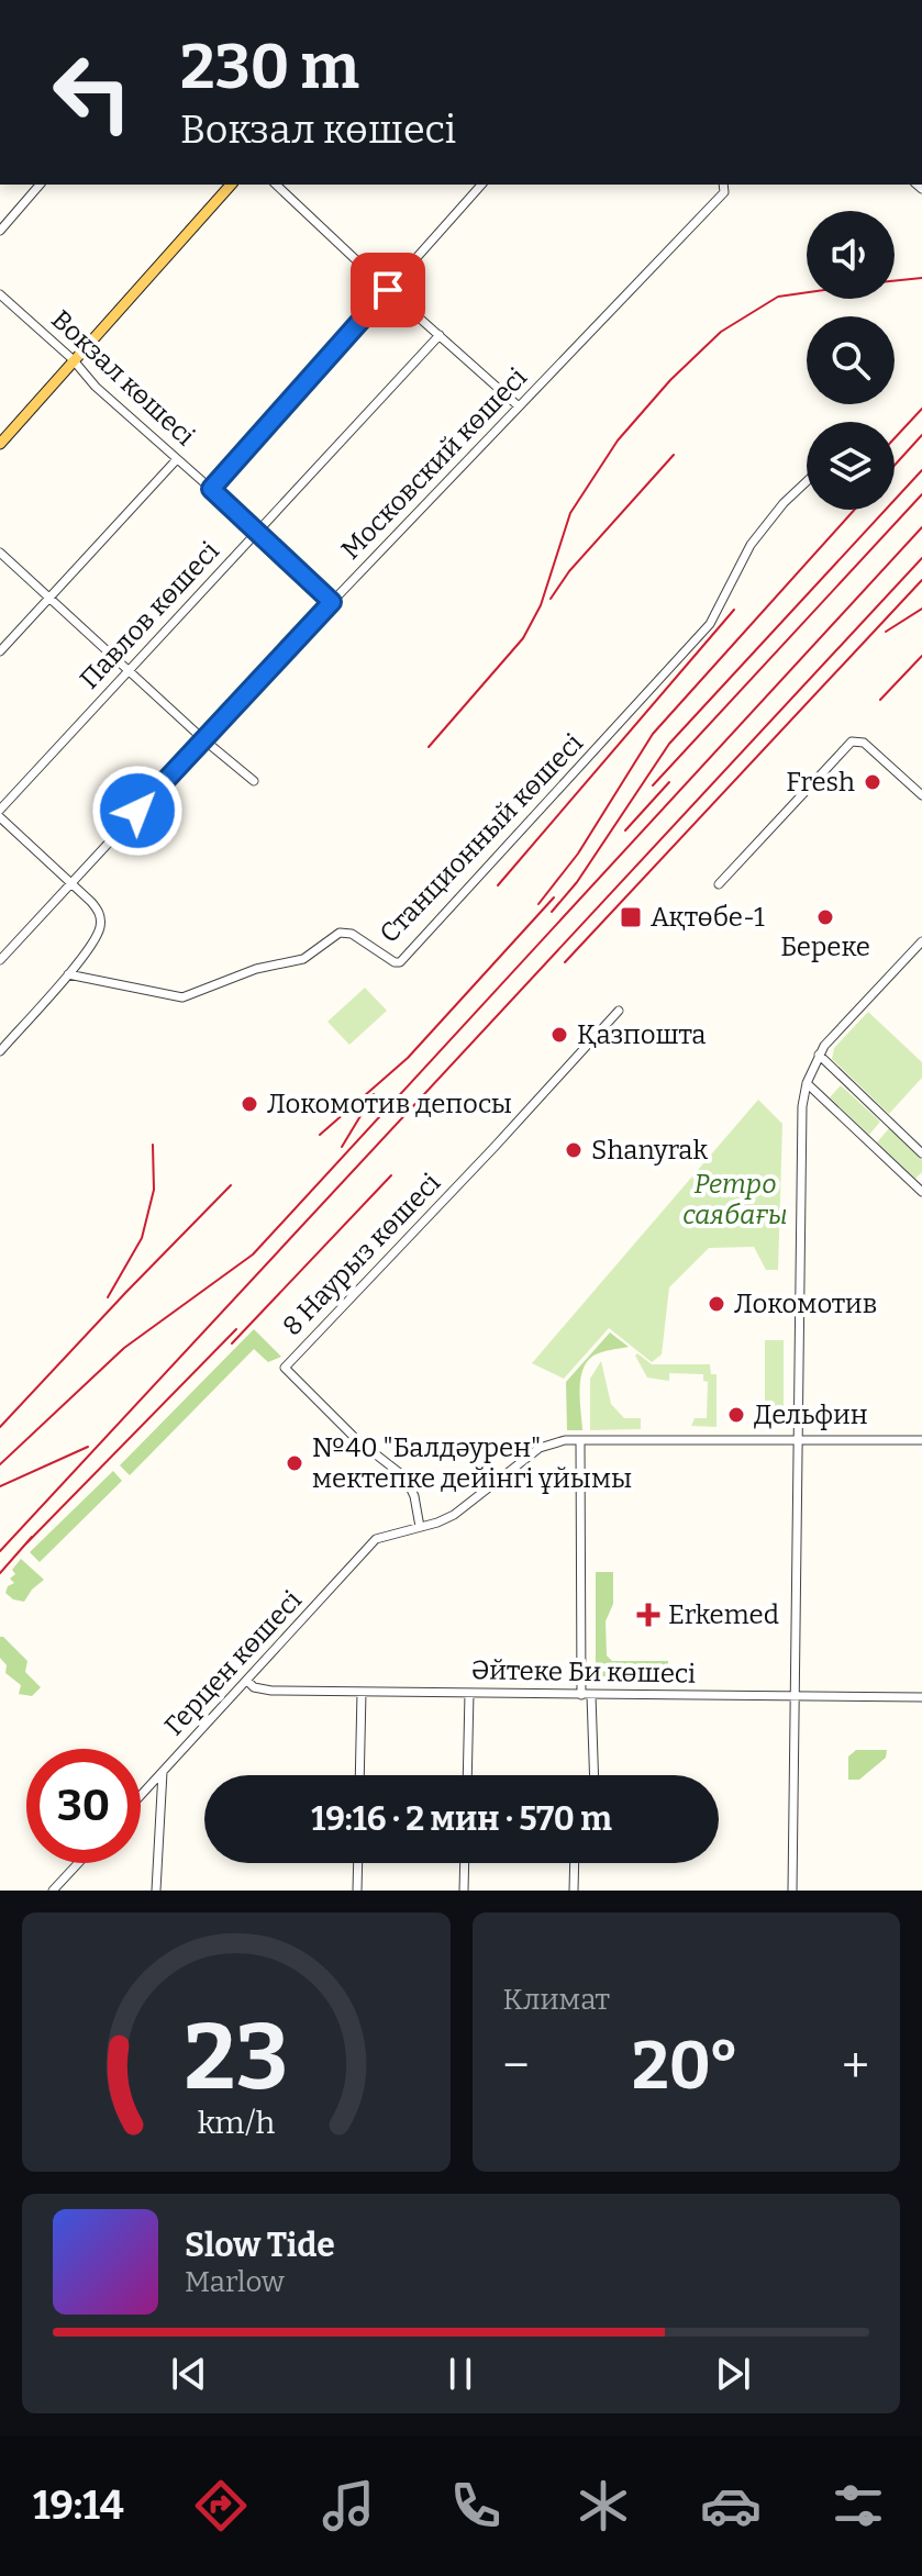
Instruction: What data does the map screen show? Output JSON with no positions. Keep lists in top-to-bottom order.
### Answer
{
  "streets": {
    "street": [
      "Вокзал көшесі",
      "Московский көшесі",
      "Павлов көшесі",
      "Станционный көшесі",
      "8 Наурыз көшесі",
      "Герцен көшесі",
      "Әйтеке Би көшесі"
    ]
  },
  "crossings": [
    ["Вокзал көшесі", "Московский көшесі"],
    ["Вокзал көшесі", "Павлов көшесі"],
    ["8 Наурыз көшесі", "Герцен көшесі"],
    ["Герцен көшесі", "Әйтеке Би көшесі"]
  ],
  "parks": ["Ретро саябағы"],
  "places": {
    "other": [
      "Fresh",
      "Береке",
      "Қазпошта",
      "Локомотив депосы",
      "Shanyrak",
      "Локомотив",
      "Дельфин",
      "№40 \"Балдәурен\" мектепке дейінгі ұйымы"
    ],
    "transit": ["Ақтөбе-1"],
    "health": ["Erkemed"]
  },
  "page": {
    "turn": ["230 m", "Вокзал көшесі"],
    "limit": "30",
    "trip": "19:16 · 2 мин · 570 m",
    "tile": "Климат",
    "heat": ["−", "20°", "+"],
    "song": ["Slow Tide", "Marlow"],
    "tabs": "19:14",
    "gauge": ["23", "km/h"]
  }
}
